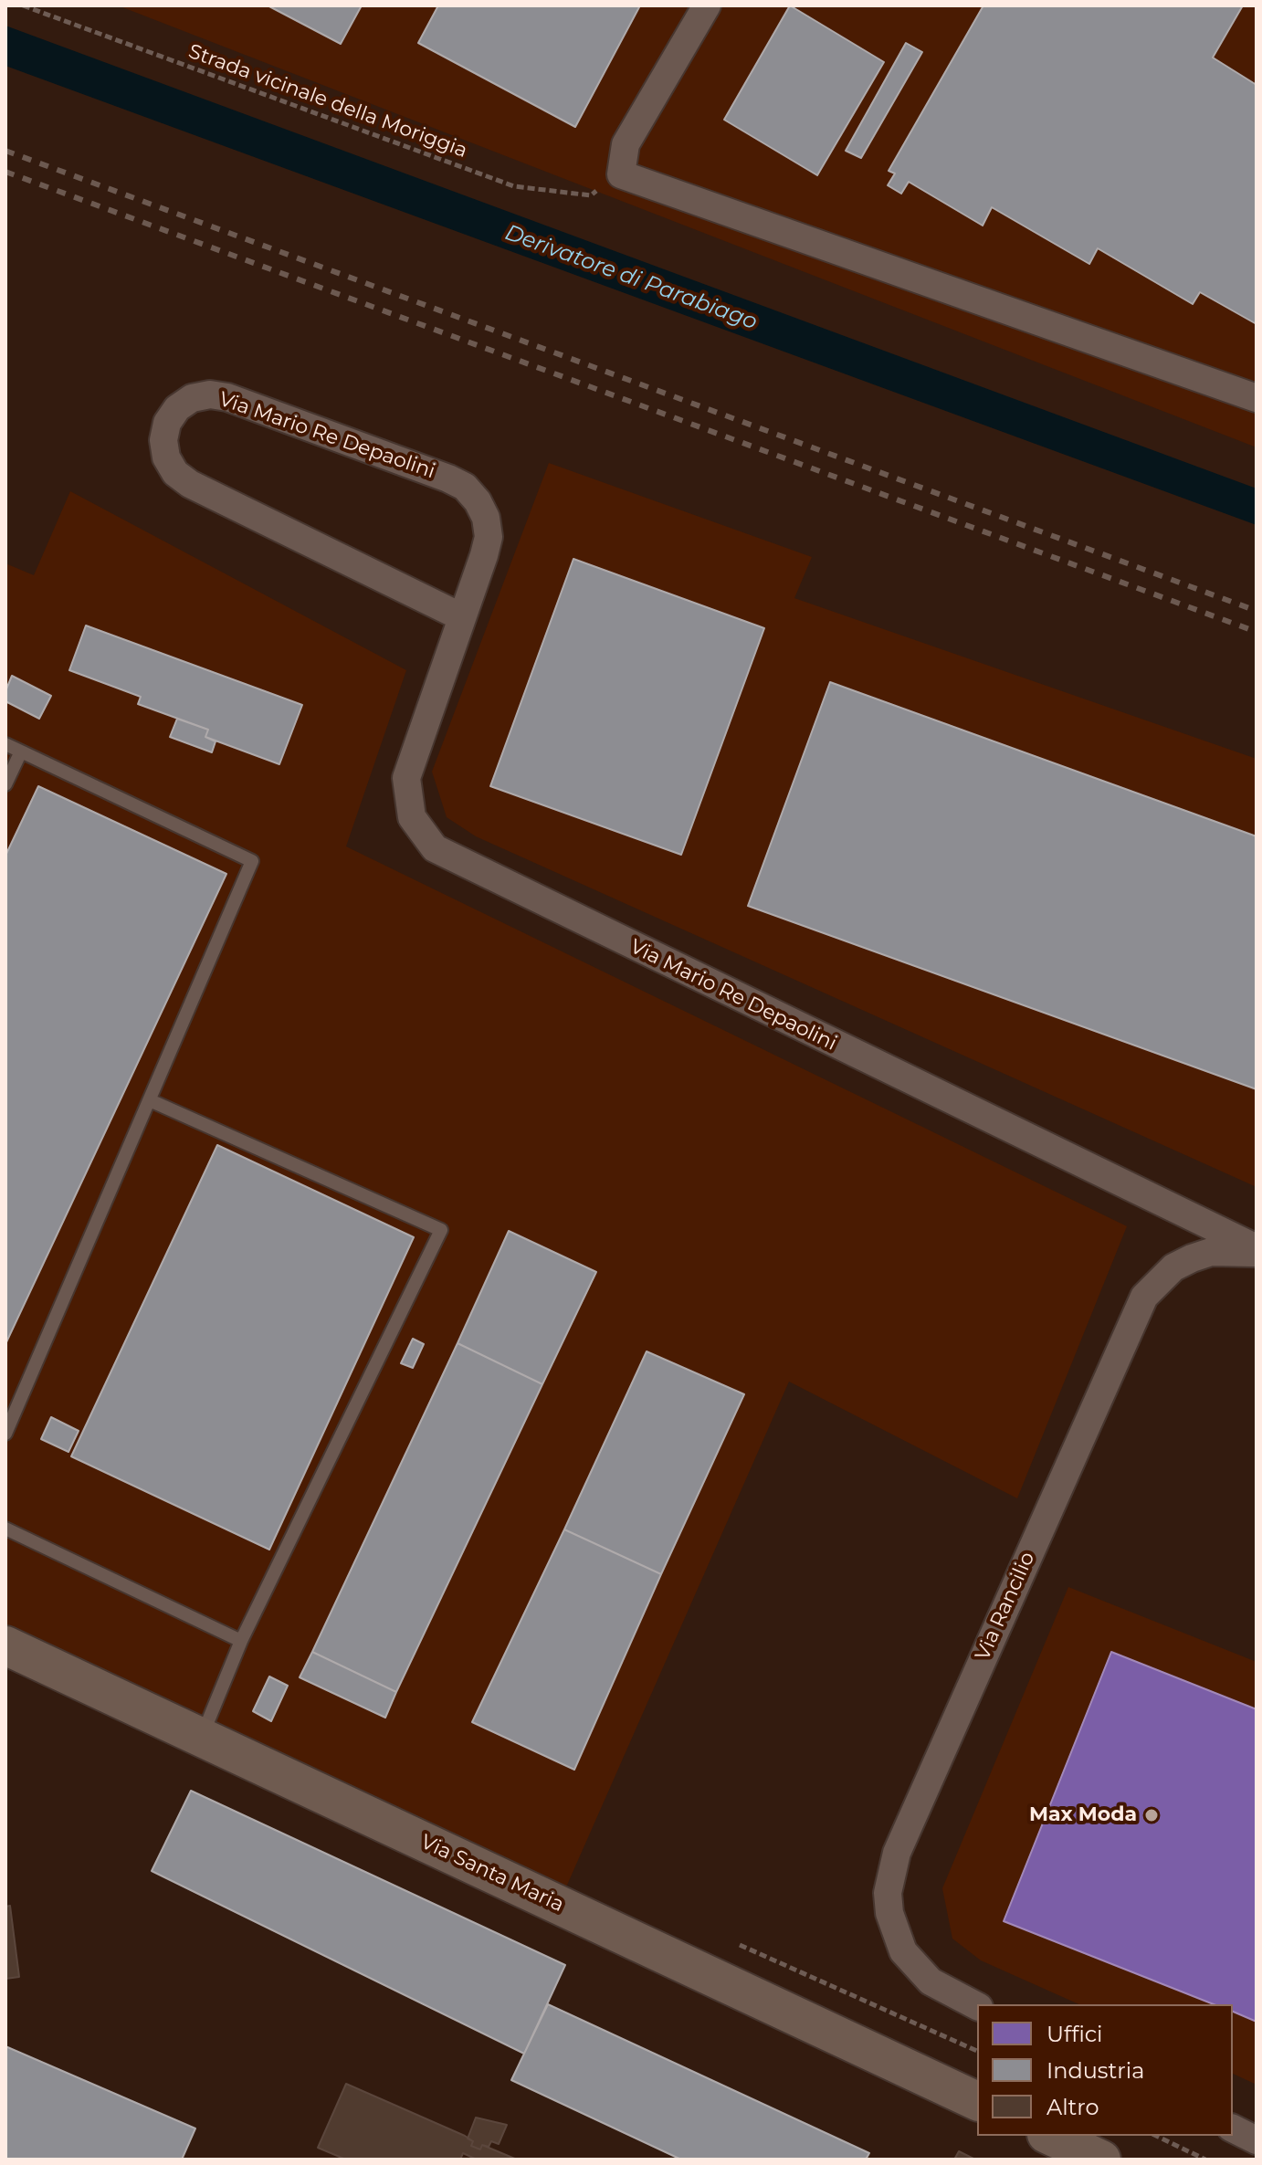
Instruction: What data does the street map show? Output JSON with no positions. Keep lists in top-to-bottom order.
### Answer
{
  "streets": {
    "street": ["Via Mario Re Depaolini", "Via Rancilio", "Via Santa Maria"],
    "path": ["Strada vicinale della Moriggia"]
  },
  "crossings": [
    ["Via Mario Re Depaolini", "Via Rancilio"]
  ],
  "water": ["Derivatore di Parabiago"],
  "places": ["Max Moda"],
  "legend": ["Uffici", "Industria", "Altro"]
}
